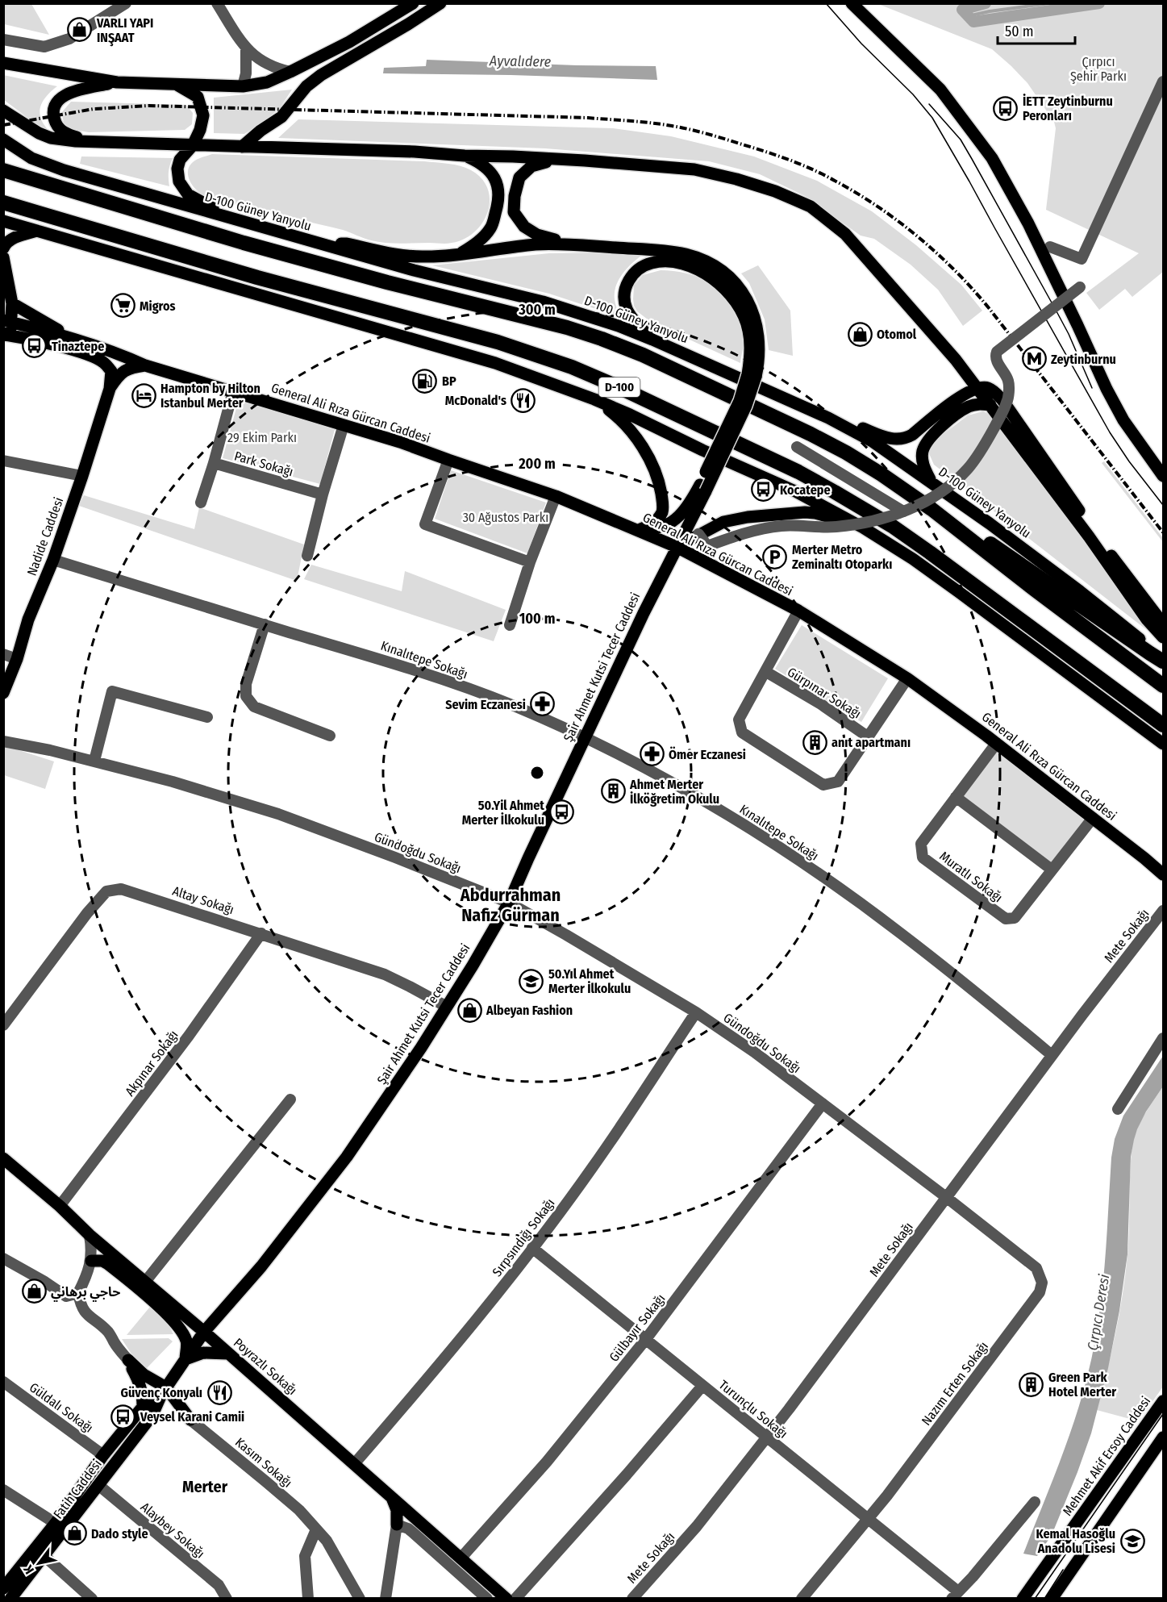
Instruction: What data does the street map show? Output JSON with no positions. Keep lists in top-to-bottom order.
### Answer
{
  "streets": {
    "highway": ["D-100"],
    "main road": [
      "D-100 Güney Yanyolu",
      "General Ali Rıza Gürcan Caddesi",
      "Nadide Caddesi",
      "Şair Ahmet Kutsi Tecer Caddesi",
      "Poyrazlı Sokağı",
      "Mehmet Akif Ersoy Caddesi",
      "Fatih Caddesi"
    ],
    "street": [
      "Park Sokağı",
      "Kınalıtepe Sokağı",
      "Gürpınar Sokağı",
      "Gündoğdu Sokağı",
      "Muratlı Sokağı",
      "Altay Sokağı",
      "Mete Sokağı",
      "Akpınar Sokağı",
      "Sırpsındığı Sokağı",
      "Gülbayır Sokağı",
      "Nazım Erten Sokağı",
      "Güldalı Sokağı",
      "Turunçlu Sokağı",
      "Kasım Sokağı",
      "Alaybey Sokağı"
    ]
  },
  "crossings": [
    ["General Ali Rıza Gürcan Caddesi", "Park Sokağı"],
    ["General Ali Rıza Gürcan Caddesi", "Şair Ahmet Kutsi Tecer Caddesi"],
    ["General Ali Rıza Gürcan Caddesi", "Gürpınar Sokağı"],
    ["General Ali Rıza Gürcan Caddesi", "Muratlı Sokağı"],
    ["Nadide Caddesi", "Kınalıtepe Sokağı"],
    ["Kınalıtepe Sokağı", "Şair Ahmet Kutsi Tecer Caddesi"],
    ["Kınalıtepe Sokağı", "Mete Sokağı"],
    ["Şair Ahmet Kutsi Tecer Caddesi", "Gündoğdu Sokağı"],
    ["Şair Ahmet Kutsi Tecer Caddesi", "Altay Sokağı"],
    ["Şair Ahmet Kutsi Tecer Caddesi", "Poyrazlı Sokağı"],
    ["Şair Ahmet Kutsi Tecer Caddesi", "Fatih Caddesi"],
    ["Gündoğdu Sokağı", "Mete Sokağı"],
    ["Gündoğdu Sokağı", "Sırpsındığı Sokağı"],
    ["Gündoğdu Sokağı", "Gülbayır Sokağı"],
    ["Gündoğdu Sokağı", "Nazım Erten Sokağı"],
    ["Altay Sokağı", "Akpınar Sokağı"],
    ["Mete Sokağı", "Nazım Erten Sokağı"],
    ["Mete Sokağı", "Turunçlu Sokağı"],
    ["Akpınar Sokağı", "Poyrazlı Sokağı"],
    ["Sırpsındığı Sokağı", "Poyrazlı Sokağı"],
    ["Sırpsındığı Sokağı", "Turunçlu Sokağı"],
    ["Gülbayır Sokağı", "Poyrazlı Sokağı"],
    ["Gülbayır Sokağı", "Turunçlu Sokağı"],
    ["Poyrazlı Sokağı", "Fatih Caddesi"],
    ["Nazım Erten Sokağı", "Turunçlu Sokağı"],
    ["Güldalı Sokağı", "Fatih Caddesi"],
    ["Fatih Caddesi", "Alaybey Sokağı"]
  ],
  "districts": ["Abdurrahman Nafiz Gürman", "Merter"],
  "water": ["Ayvalıdere", "Çırpıcı Deresi"],
  "parks": ["Çırpıcı Şehir Parkı", "29 Ekim Parkı", "30 Ağustos Parkı"],
  "places": {
    "shop": [
      "VARLI YAPI INŞAAT",
      "Otomol",
      "Albeyan Fashion",
      "حاجي برهاني",
      "Dado style"
    ],
    "bus stop": [
      "İETT Zeytinburnu Peronları",
      "Tinaztepe",
      "Kocatepe",
      "50.Yil Ahmet Merter İlkokulu",
      "Veysel Karani Camii"
    ],
    "supermarket": ["Migros"],
    "metro station": ["Zeytinburnu"],
    "fuel station": ["BP"],
    "hotel": ["Hampton by Hilton Istanbul Merter"],
    "restaurant": ["McDonald's", "Güvenç Konyalı"],
    "parking": ["Merter Metro Zeminaltı Otoparkı"],
    "pharmacy": ["Sevim Eczanesi", "Ömer Eczanesi"],
    "building": ["anıt apartmanı", "Ahmet Merter İlköğretim Okulu", "Green Park Hotel Merter"],
    "school or university": ["50.Yıl Ahmet Merter İlkokulu", "Kemal Hasoğlu Anadolu Lisesi"]
  },
  "scale_bar": "50 m",
  "north": "bottom left",
  "rings": ["300 m", "200 m", "100 m"]
}
